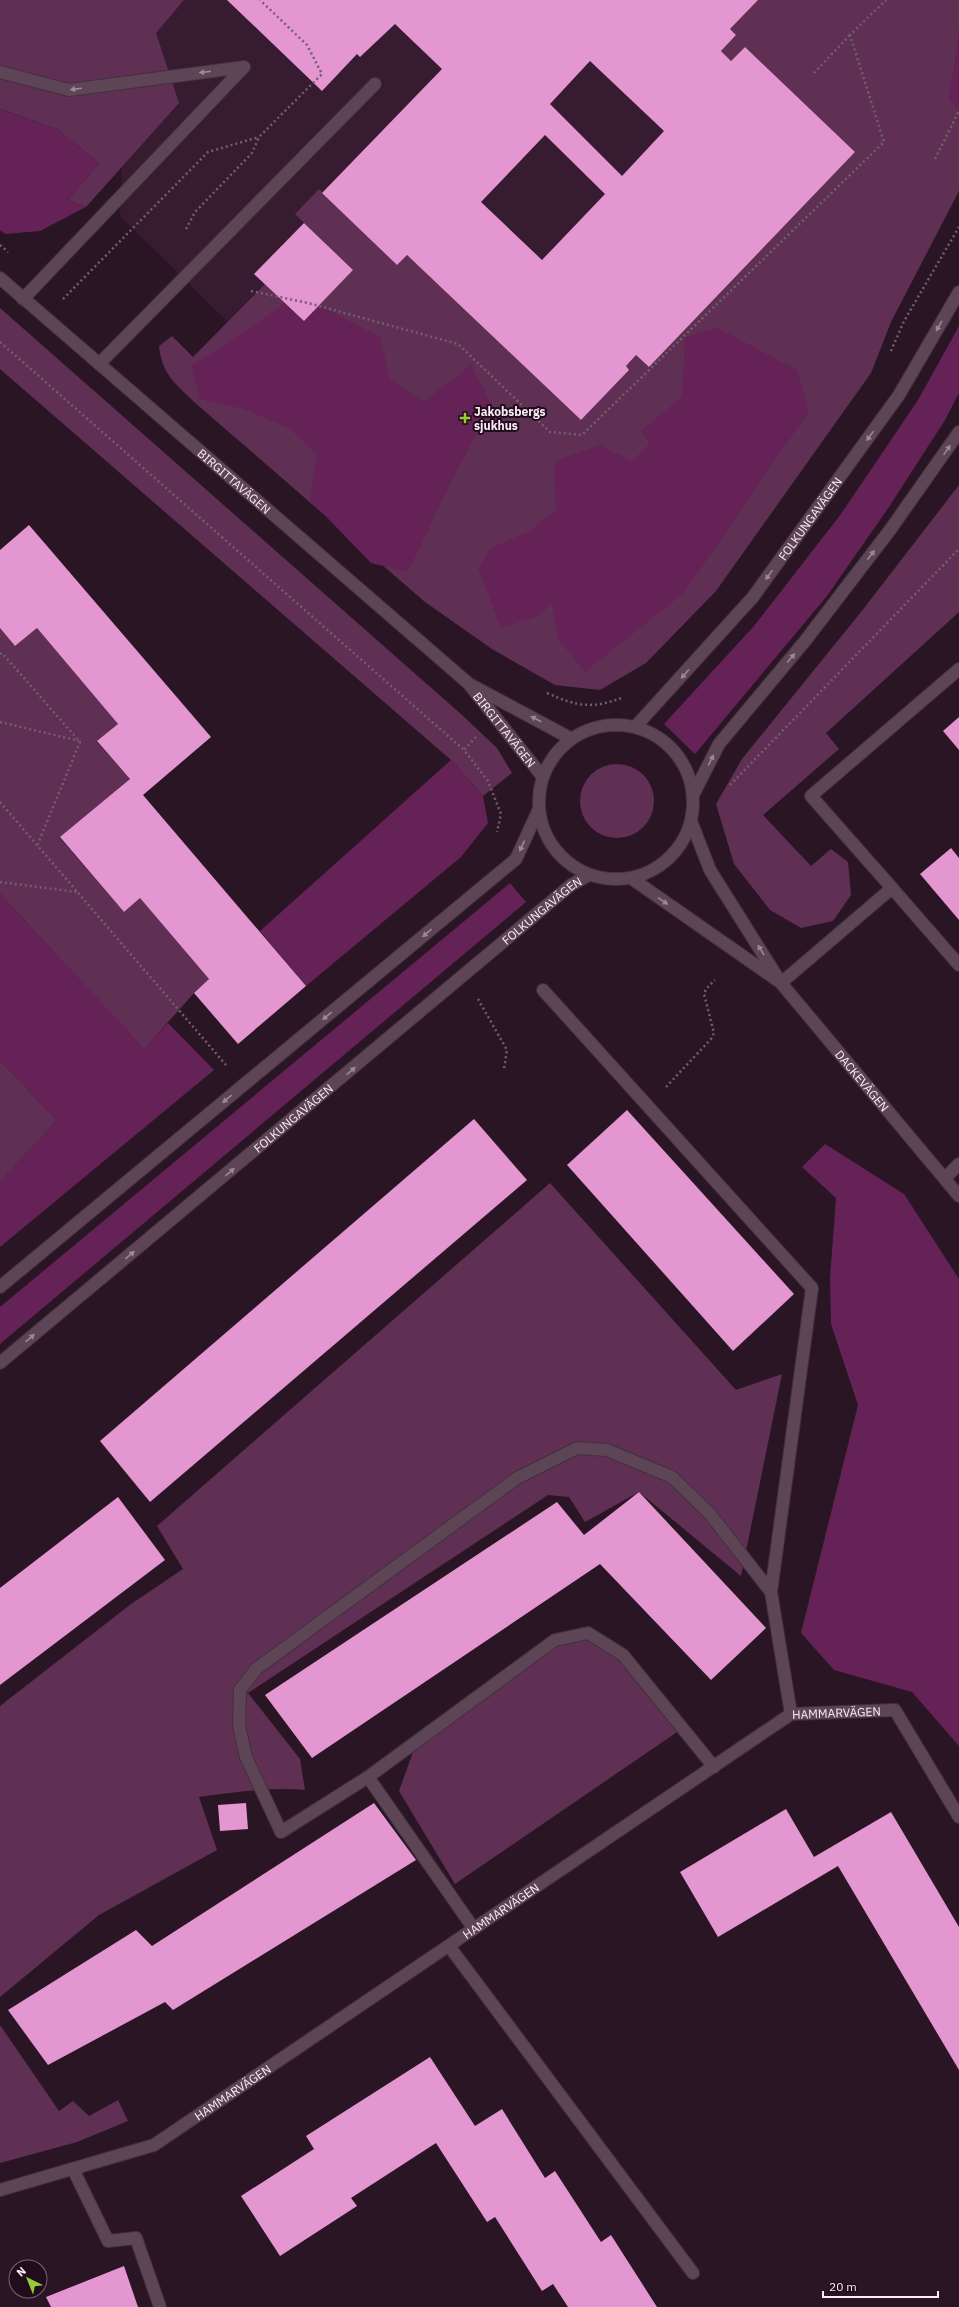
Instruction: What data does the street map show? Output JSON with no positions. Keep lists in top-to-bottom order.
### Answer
{
  "streets": {
    "street": [
      "BIRGITTAVÄGEN",
      "FOLKUNGAVÄGEN",
      "DACKEVÄGEN",
      "HAMMARVÄGEN"
    ]
  },
  "places": {
    "health": ["Jakobsbergs sjukhus"]
  },
  "scale_bar": "20 m",
  "north": "top left"
}
